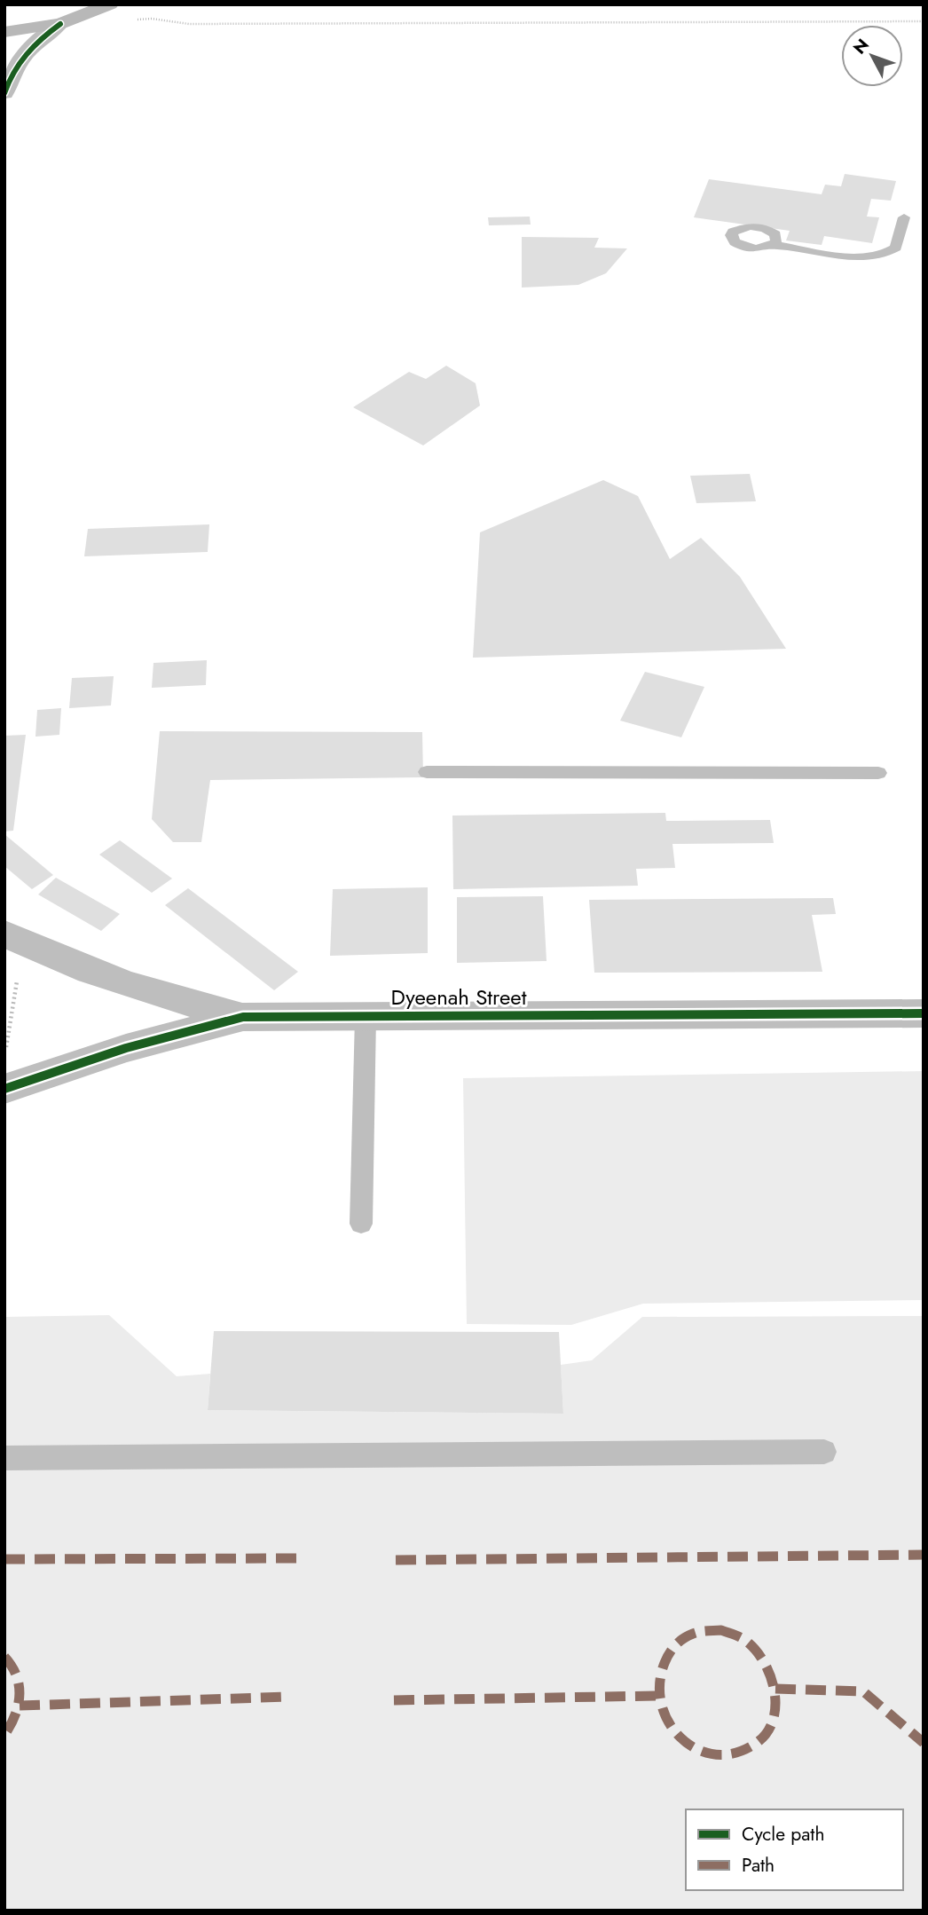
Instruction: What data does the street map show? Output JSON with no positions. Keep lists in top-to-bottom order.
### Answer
{
  "streets": {
    "street": ["Dyeenah Street"]
  },
  "legend": ["Cycle path", "Path"],
  "north": "top left"
}
